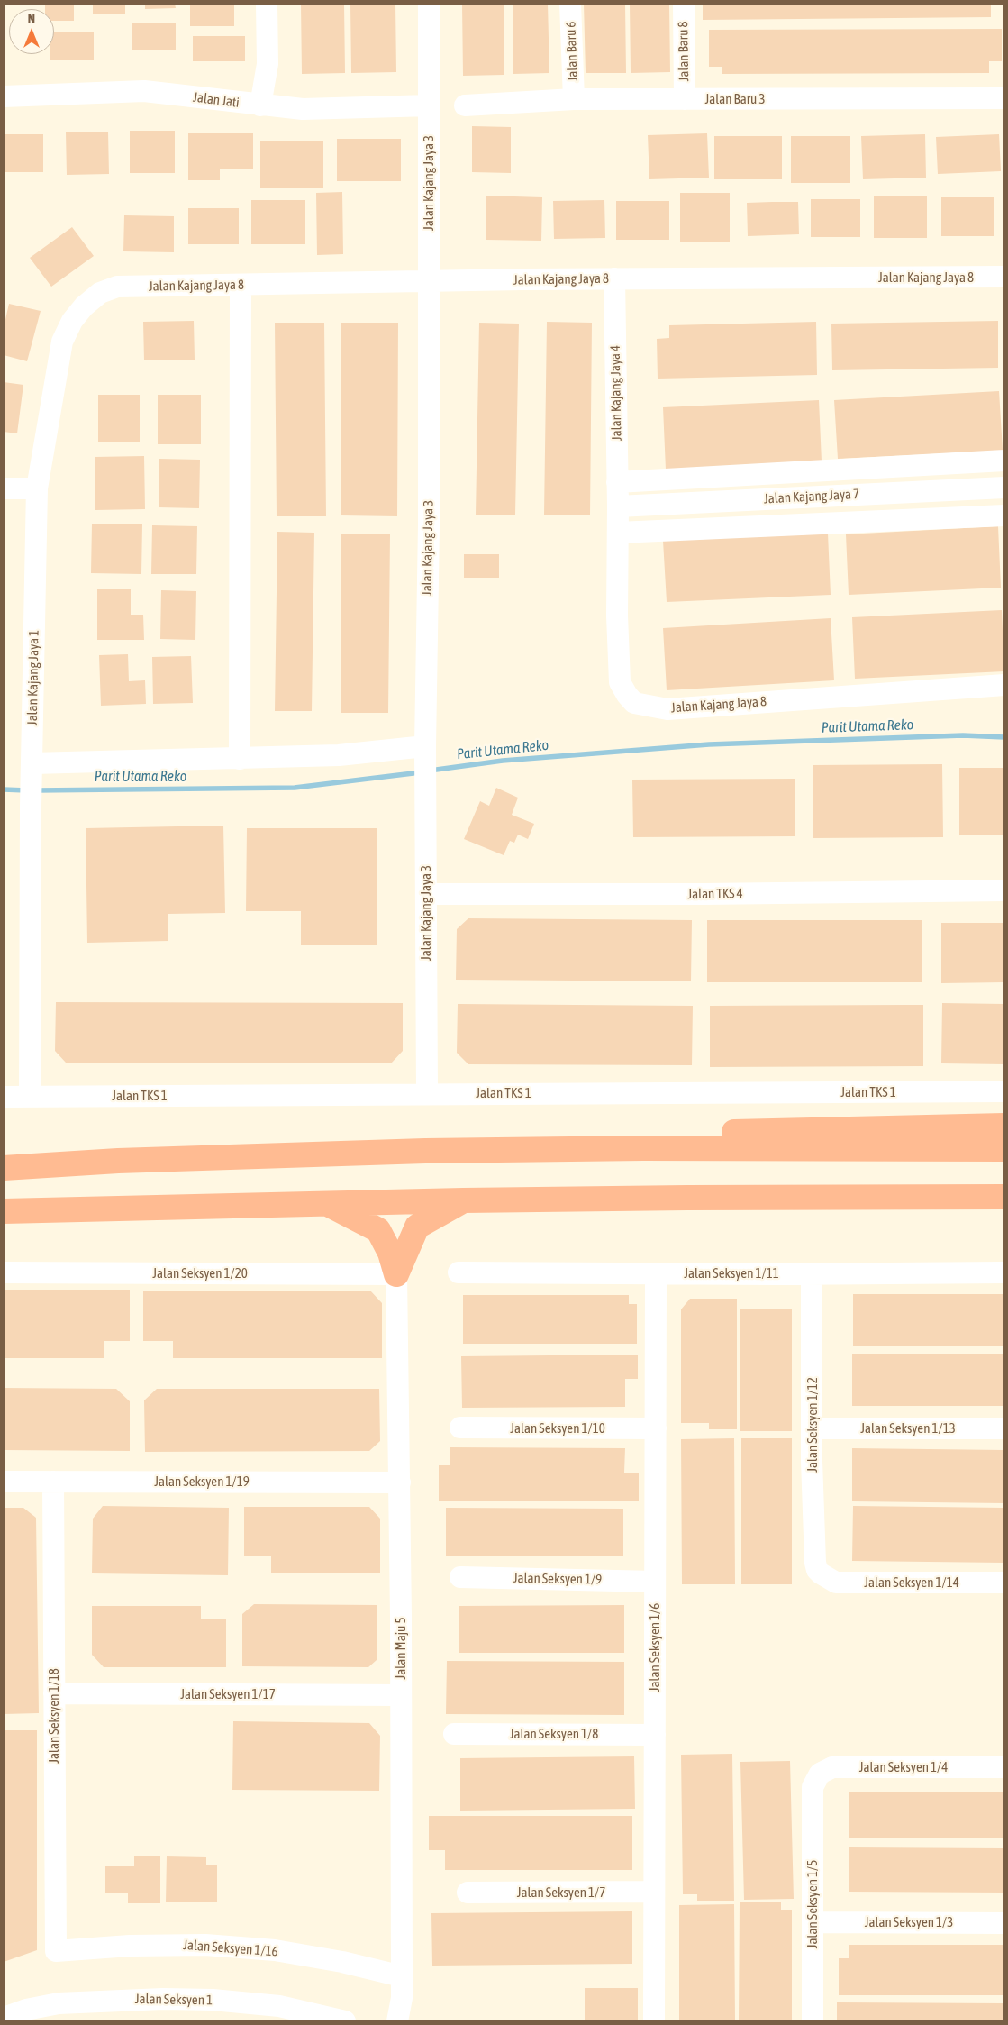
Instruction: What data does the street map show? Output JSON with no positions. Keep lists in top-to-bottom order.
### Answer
{
  "streets": {
    "street": [
      "Jalan Baru 6",
      "Jalan Baru 8",
      "Jalan Baru 3",
      "Jalan Jati",
      "Jalan Kajang Jaya 3",
      "Jalan Kajang Jaya 8",
      "Jalan Kajang Jaya 4",
      "Jalan Kajang Jaya 7",
      "Jalan Kajang Jaya 1",
      "Jalan TKS 4",
      "Jalan TKS 1",
      "Jalan Seksyen 1/20",
      "Jalan Seksyen 1/11",
      "Jalan Seksyen 1/12",
      "Jalan Seksyen 1/10",
      "Jalan Seksyen 1/13",
      "Jalan Seksyen 1/19",
      "Jalan Seksyen 1/9",
      "Jalan Seksyen 1/14",
      "Jalan Seksyen 1/6",
      "Jalan Maju 5",
      "Jalan Seksyen 1/17",
      "Jalan Seksyen 1/18",
      "Jalan Seksyen 1/8",
      "Jalan Seksyen 1/4",
      "Jalan Seksyen 1/7",
      "Jalan Seksyen 1/5",
      "Jalan Seksyen 1/3",
      "Jalan Seksyen 1/16",
      "Jalan Seksyen 1"
    ]
  },
  "crossings": [
    ["Jalan Baru 6", "Jalan Baru 3"],
    ["Jalan Baru 8", "Jalan Baru 3"],
    ["Jalan Jati", "Jalan Kajang Jaya 3"],
    ["Jalan Kajang Jaya 3", "Jalan Kajang Jaya 8"],
    ["Jalan Kajang Jaya 3", "Jalan TKS 4"],
    ["Jalan Kajang Jaya 3", "Jalan TKS 1"],
    ["Jalan Kajang Jaya 8", "Jalan Kajang Jaya 4"],
    ["Jalan Kajang Jaya 8", "Jalan Kajang Jaya 7"],
    ["Jalan Kajang Jaya 8", "Jalan Kajang Jaya 1"],
    ["Jalan Kajang Jaya 4", "Jalan Kajang Jaya 7"],
    ["Jalan Kajang Jaya 1", "Jalan TKS 1"],
    ["Jalan Seksyen 1/20", "Jalan Maju 5"],
    ["Jalan Seksyen 1/11", "Jalan Seksyen 1/12"],
    ["Jalan Seksyen 1/11", "Jalan Seksyen 1/6"],
    ["Jalan Seksyen 1/12", "Jalan Seksyen 1/13"],
    ["Jalan Seksyen 1/12", "Jalan Seksyen 1/14"],
    ["Jalan Seksyen 1/10", "Jalan Seksyen 1/6"],
    ["Jalan Seksyen 1/19", "Jalan Maju 5"],
    ["Jalan Seksyen 1/19", "Jalan Seksyen 1/18"],
    ["Jalan Seksyen 1/9", "Jalan Seksyen 1/6"],
    ["Jalan Seksyen 1/6", "Jalan Seksyen 1/8"],
    ["Jalan Seksyen 1/6", "Jalan Seksyen 1/7"],
    ["Jalan Maju 5", "Jalan Seksyen 1/17"],
    ["Jalan Maju 5", "Jalan Seksyen 1/16"],
    ["Jalan Seksyen 1/17", "Jalan Seksyen 1/18"],
    ["Jalan Seksyen 1/18", "Jalan Seksyen 1/16"],
    ["Jalan Seksyen 1/4", "Jalan Seksyen 1/5"],
    ["Jalan Seksyen 1/5", "Jalan Seksyen 1/3"]
  ],
  "water": ["Parit Utama Reko"],
  "north": "top"
}
